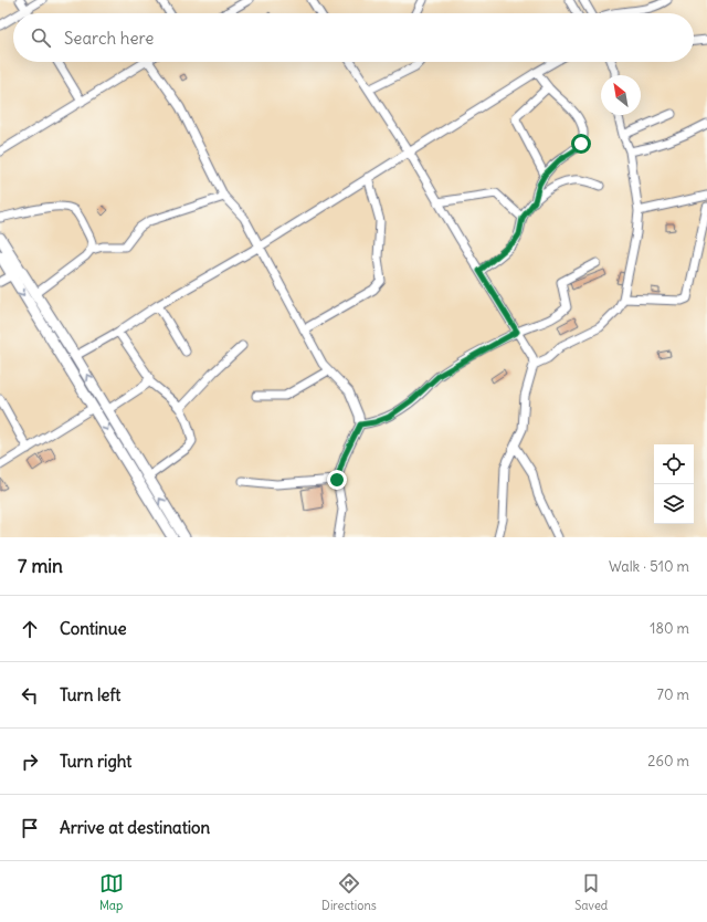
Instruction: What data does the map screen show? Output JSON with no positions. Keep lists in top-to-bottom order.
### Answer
{
  "north": "top left",
  "page": {
    "search": "Search here",
    "heading": ["7 min", "Walk · 510 m"],
    "list": [
      ["Continue", "180 m"],
      ["Turn left", "70 m"],
      ["Turn right", "260 m"],
      "Arrive at destination"
    ],
    "nav": ["Map", "Directions", "Saved"]
  }
}
